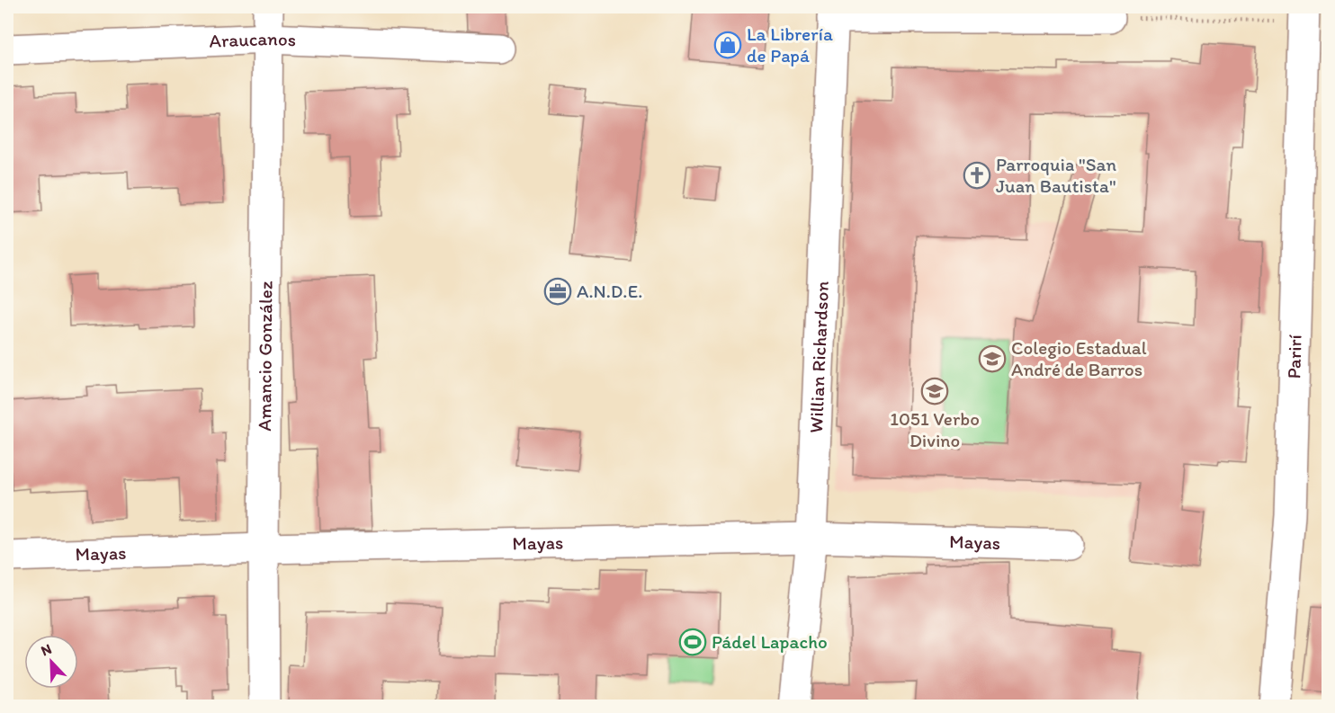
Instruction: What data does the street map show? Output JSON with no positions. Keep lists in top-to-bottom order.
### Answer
{
  "streets": {
    "street": [
      "Araucanos",
      "Amancio González",
      "Willian Richardson",
      "Parirí",
      "Mayas"
    ]
  },
  "crossings": [
    ["Araucanos", "Amancio González"],
    ["Amancio González", "Mayas"],
    ["Willian Richardson", "Mayas"]
  ],
  "places": {
    "shop": ["La Librería de Papá"],
    "church": ["Parroquia \"San Juan Bautista\""],
    "office": ["A.N.D.E."],
    "school or university": ["Colegio Estadual André de Barros", "1051 Verbo Divino"],
    "sports": ["Pádel Lapacho"]
  },
  "north": "top left"
}
